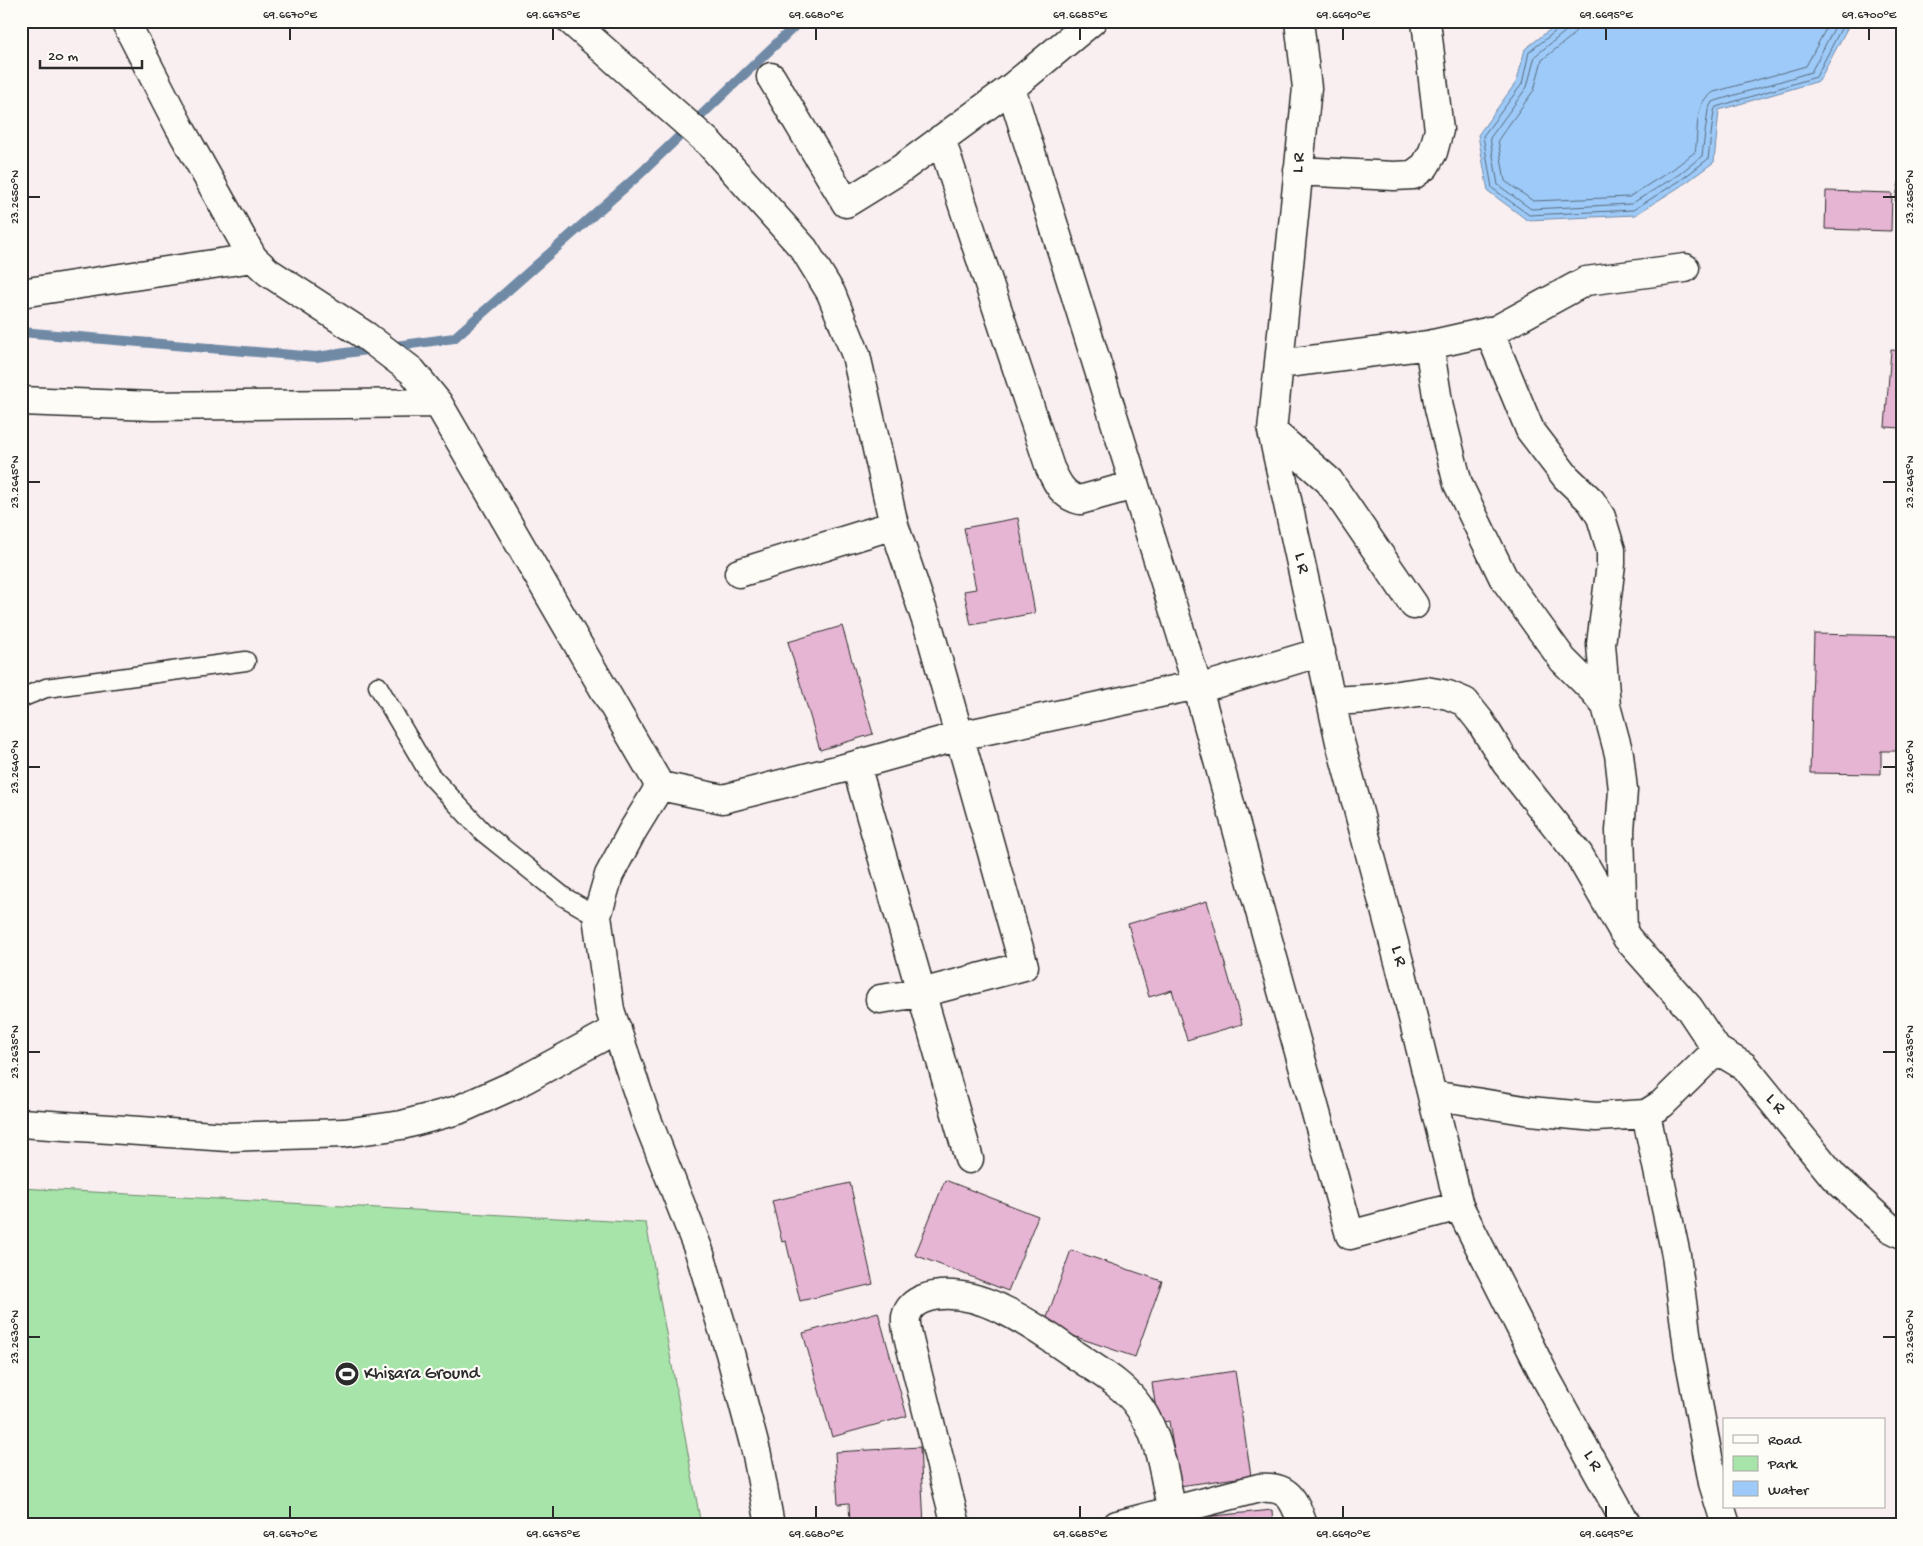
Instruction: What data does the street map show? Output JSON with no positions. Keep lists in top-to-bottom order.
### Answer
{
  "streets": {
    "street": ["L R"]
  },
  "places": {
    "sports": ["Khisara Ground"]
  },
  "legend": ["Road", "Park", "Water"],
  "scale_bar": "20 m",
  "coordinates": [
    "69.6670°E",
    "69.6675°E",
    "69.6680°E",
    "69.6685°E",
    "69.6690°E",
    "69.6695°E",
    "69.6700°E",
    "23.2650°N",
    "23.2645°N",
    "23.2640°N",
    "23.2635°N",
    "23.2630°N"
  ]
}
